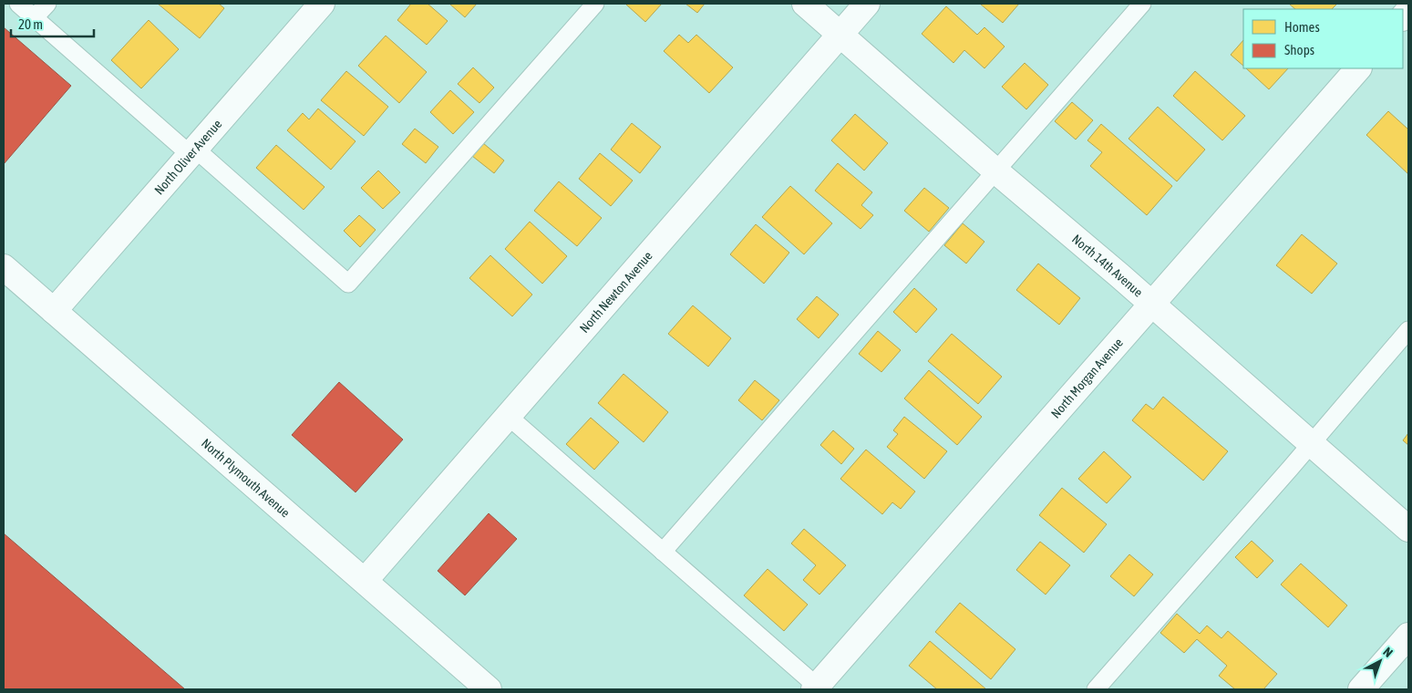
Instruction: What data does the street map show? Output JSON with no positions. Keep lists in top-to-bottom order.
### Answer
{
  "streets": {
    "street": [
      "North Oliver Avenue",
      "North 14th Avenue",
      "North Newton Avenue",
      "North Morgan Avenue",
      "North Plymouth Avenue"
    ]
  },
  "crossings": [
    ["North Oliver Avenue", "North Plymouth Avenue"],
    ["North 14th Avenue", "North Newton Avenue"],
    ["North 14th Avenue", "North Morgan Avenue"],
    ["North Newton Avenue", "North Plymouth Avenue"]
  ],
  "legend": ["Homes", "Shops"],
  "scale_bar": "20 m",
  "north": "top right"
}
